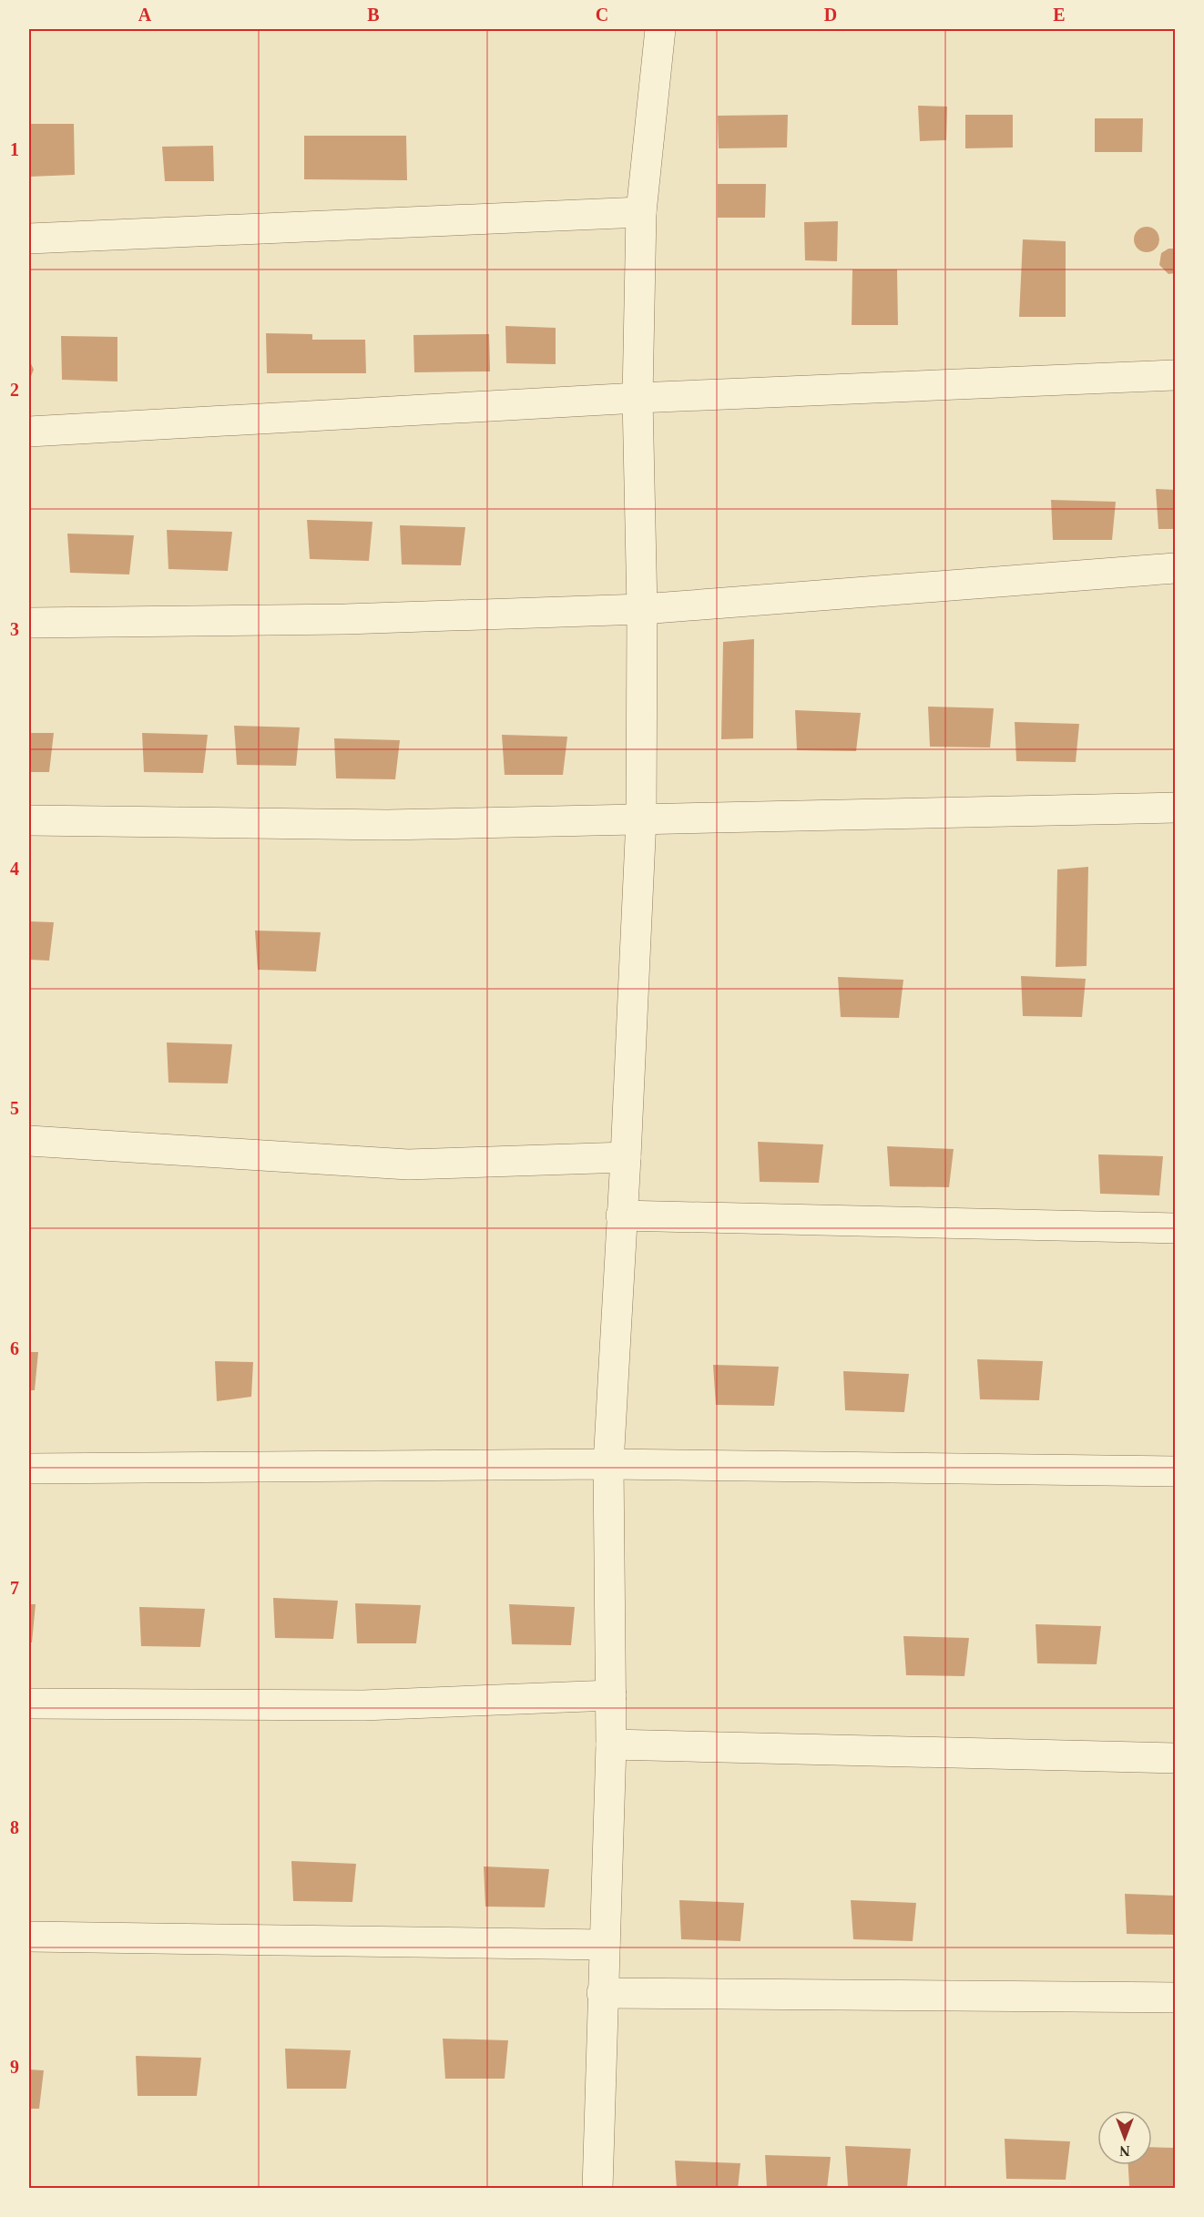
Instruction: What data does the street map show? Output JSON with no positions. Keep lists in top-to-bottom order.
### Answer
{
  "north": "bottom",
  "grid": {
    "columns": [
      "A",
      "B",
      "C",
      "D",
      "E"
    ],
    "rows": [
      "1",
      "2",
      "3",
      "4",
      "5",
      "6",
      "7",
      "8",
      "9"
    ]
  }
}
